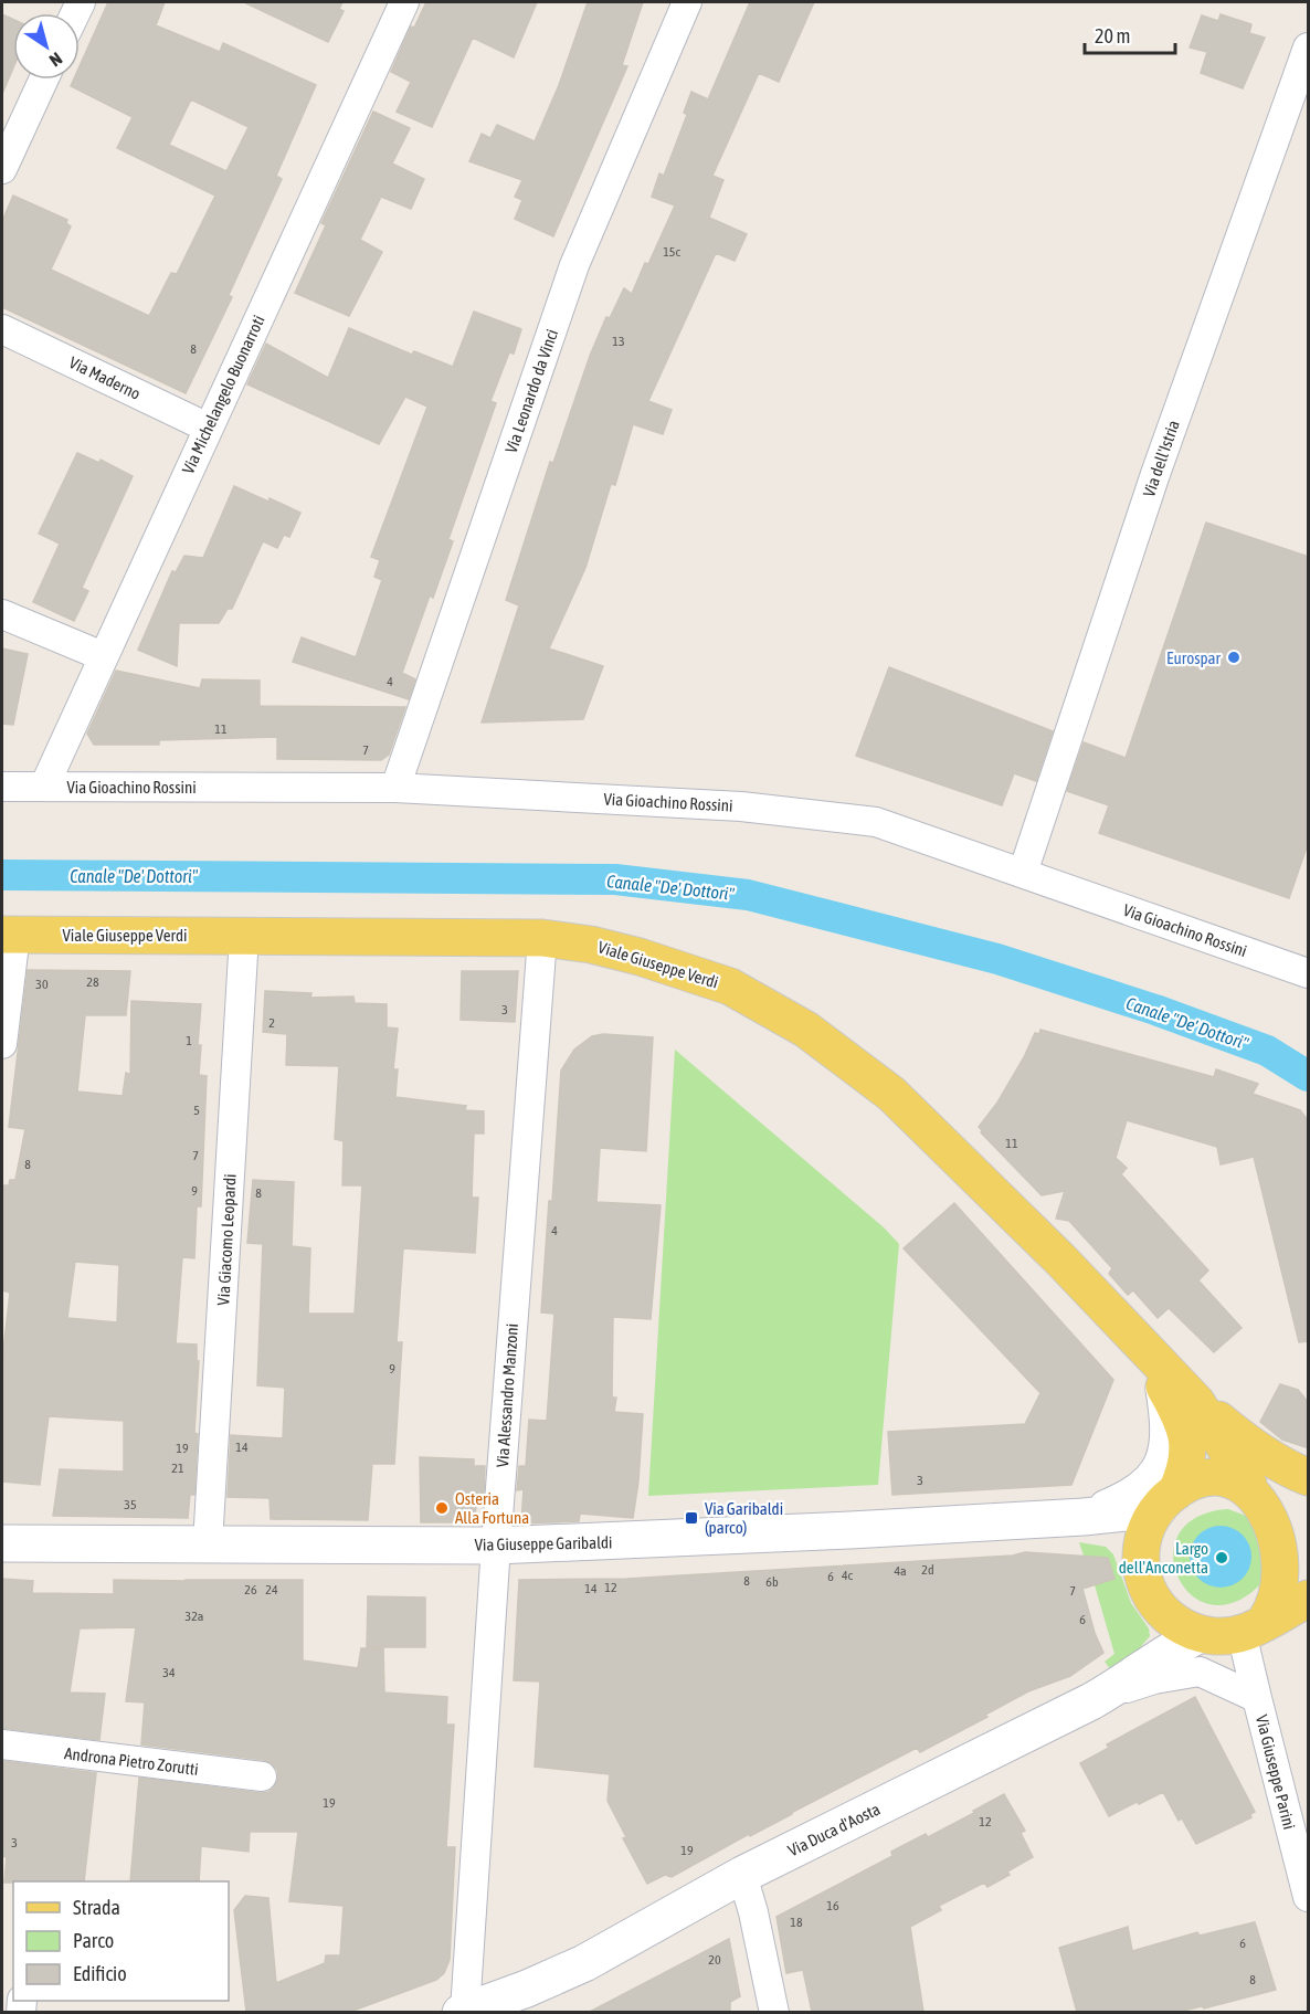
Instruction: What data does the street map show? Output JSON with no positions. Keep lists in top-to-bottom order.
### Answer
{
  "streets": {
    "main road": ["Viale Giuseppe Verdi"],
    "street": [
      "Via Maderno",
      "Via Leonardo da Vinci",
      "Via Michelangelo Buonarroti",
      "Via dell'Istria",
      "Via Gioachino Rossini",
      "Via Giacomo Leopardi",
      "Via Alessandro Manzoni",
      "Via Giuseppe Garibaldi",
      "Androna Pietro Zorutti",
      "Via Giuseppe Parini",
      "Via Duca d'Aosta"
    ]
  },
  "crossings": [
    ["Via Maderno", "Via Michelangelo Buonarroti"],
    ["Via Leonardo da Vinci", "Via Gioachino Rossini"],
    ["Via Michelangelo Buonarroti", "Via Gioachino Rossini"],
    ["Via dell'Istria", "Via Gioachino Rossini"],
    ["Viale Giuseppe Verdi", "Via Giacomo Leopardi"],
    ["Viale Giuseppe Verdi", "Via Alessandro Manzoni"],
    ["Via Giacomo Leopardi", "Via Giuseppe Garibaldi"],
    ["Via Alessandro Manzoni", "Via Giuseppe Garibaldi"],
    ["Via Alessandro Manzoni", "Via Duca d'Aosta"],
    ["Via Giuseppe Parini", "Via Duca d'Aosta"]
  ],
  "water": ["Canale \"De' Dottori\""],
  "places": {
    "other": ["Eurospar", "Osteria Alla Fortuna", "Largo dell'Anconetta"],
    "transit": ["Via Garibaldi (parco)"]
  },
  "house_numbers": [
    "15c",
    "13",
    "8",
    "4",
    "11",
    "7",
    "28",
    "30",
    "3",
    "2",
    "1",
    "5",
    "11",
    "7",
    "8",
    "9",
    "8",
    "4",
    "9",
    "14",
    "19",
    "21",
    "3",
    "35",
    "2d",
    "4a",
    "4c",
    "6",
    "8",
    "6b",
    "12",
    "14",
    "26",
    "24",
    "7",
    "32a",
    "6",
    "34",
    "19",
    "12",
    "3",
    "19",
    "16",
    "18",
    "6",
    "20",
    "8"
  ],
  "legend": ["Strada", "Parco", "Edificio"],
  "scale_bar": "20 m",
  "north": "bottom right"
}
